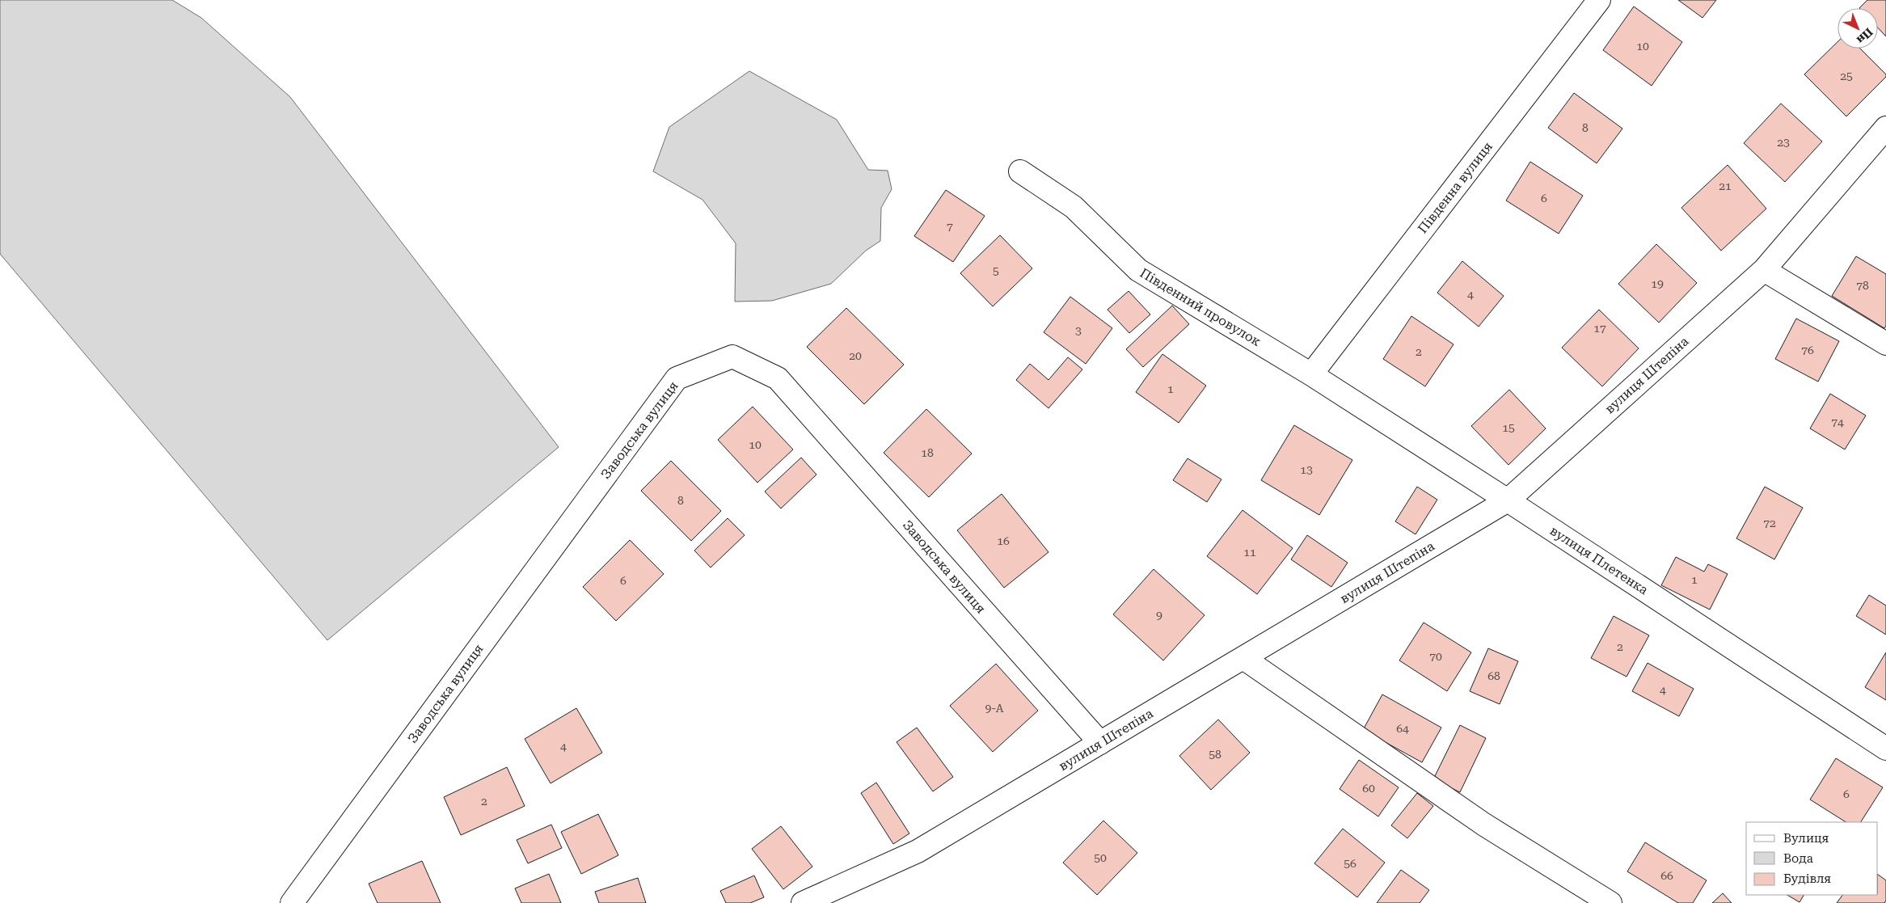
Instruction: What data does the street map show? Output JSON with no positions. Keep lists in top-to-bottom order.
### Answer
{
  "streets": {
    "street": [
      "Південна вулиця",
      "Південний провулок",
      "вулиця Штепіна",
      "Заводська вулиця",
      "вулиця Плетенка"
    ]
  },
  "crossings": [
    ["Південна вулиця", "Південний провулок"],
    ["Південна вулиця", "вулиця Плетенка"],
    ["Південний провулок", "вулиця Плетенка"],
    ["вулиця Штепіна", "Заводська вулиця"],
    ["вулиця Штепіна", "вулиця Плетенка"]
  ],
  "house_numbers": [
    "10",
    "25",
    "8",
    "23",
    "21",
    "6",
    "7",
    "5",
    "19",
    "78",
    "4",
    "17",
    "3",
    "76",
    "2",
    "20",
    "1",
    "74",
    "15",
    "10",
    "18",
    "13",
    "8",
    "72",
    "16",
    "11",
    "1",
    "6",
    "9",
    "2",
    "70",
    "68",
    "4",
    "9-А",
    "64",
    "4",
    "58",
    "60",
    "6",
    "2",
    "50",
    "56",
    "66"
  ],
  "legend": ["Вулиця", "Вода", "Будівля"],
  "north": "bottom right"
}
